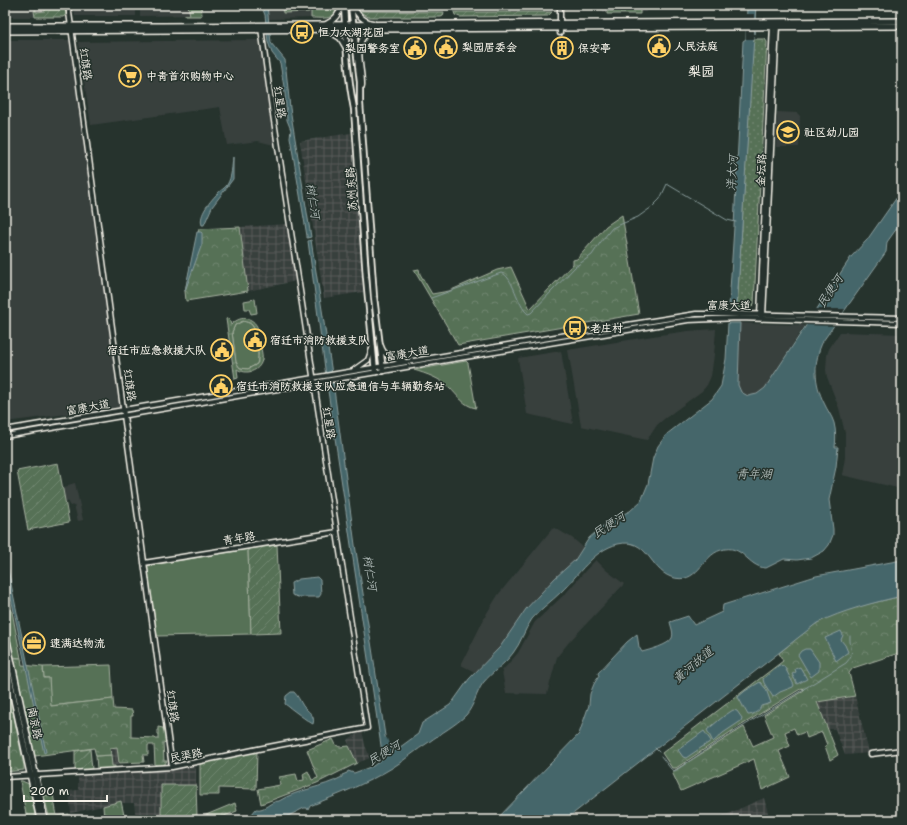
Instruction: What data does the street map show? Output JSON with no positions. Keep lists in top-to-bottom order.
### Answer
{
  "streets": {
    "main road": ["苏州东路", "南京路"],
    "street": [
      "红旗路",
      "红星路",
      "金坛路",
      "富康大道",
      "青年路",
      "民渠路"
    ]
  },
  "crossings": [
    ["红旗路", "富康大道"],
    ["红旗路", "青年路"],
    ["红旗路", "民渠路"],
    ["红星路", "富康大道"],
    ["红星路", "青年路"],
    ["红星路", "民渠路"],
    ["金坛路", "富康大道"],
    ["苏州东路", "富康大道"],
    ["南京路", "民渠路"]
  ],
  "districts": ["梨园"],
  "water": [
    "洋大河",
    "树仁河",
    "民便河",
    "青年湖",
    "黄河故道"
  ],
  "places": {
    "bus stop": ["恒力太湖花园", "老庄村"],
    "public building": [
      "人民法庭",
      "梨园居委会",
      "梨园警务室",
      "宿迁市消防救援支队",
      "宿迁市应急救援大队",
      "宿迁市消防救援支队应急通信与车辆勤务站"
    ],
    "building": ["保安亭"],
    "supermarket": ["中青首尔购物中心"],
    "school or university": ["社区幼儿园"],
    "office": ["速满达物流"]
  },
  "scale_bar": "200 m"
}
